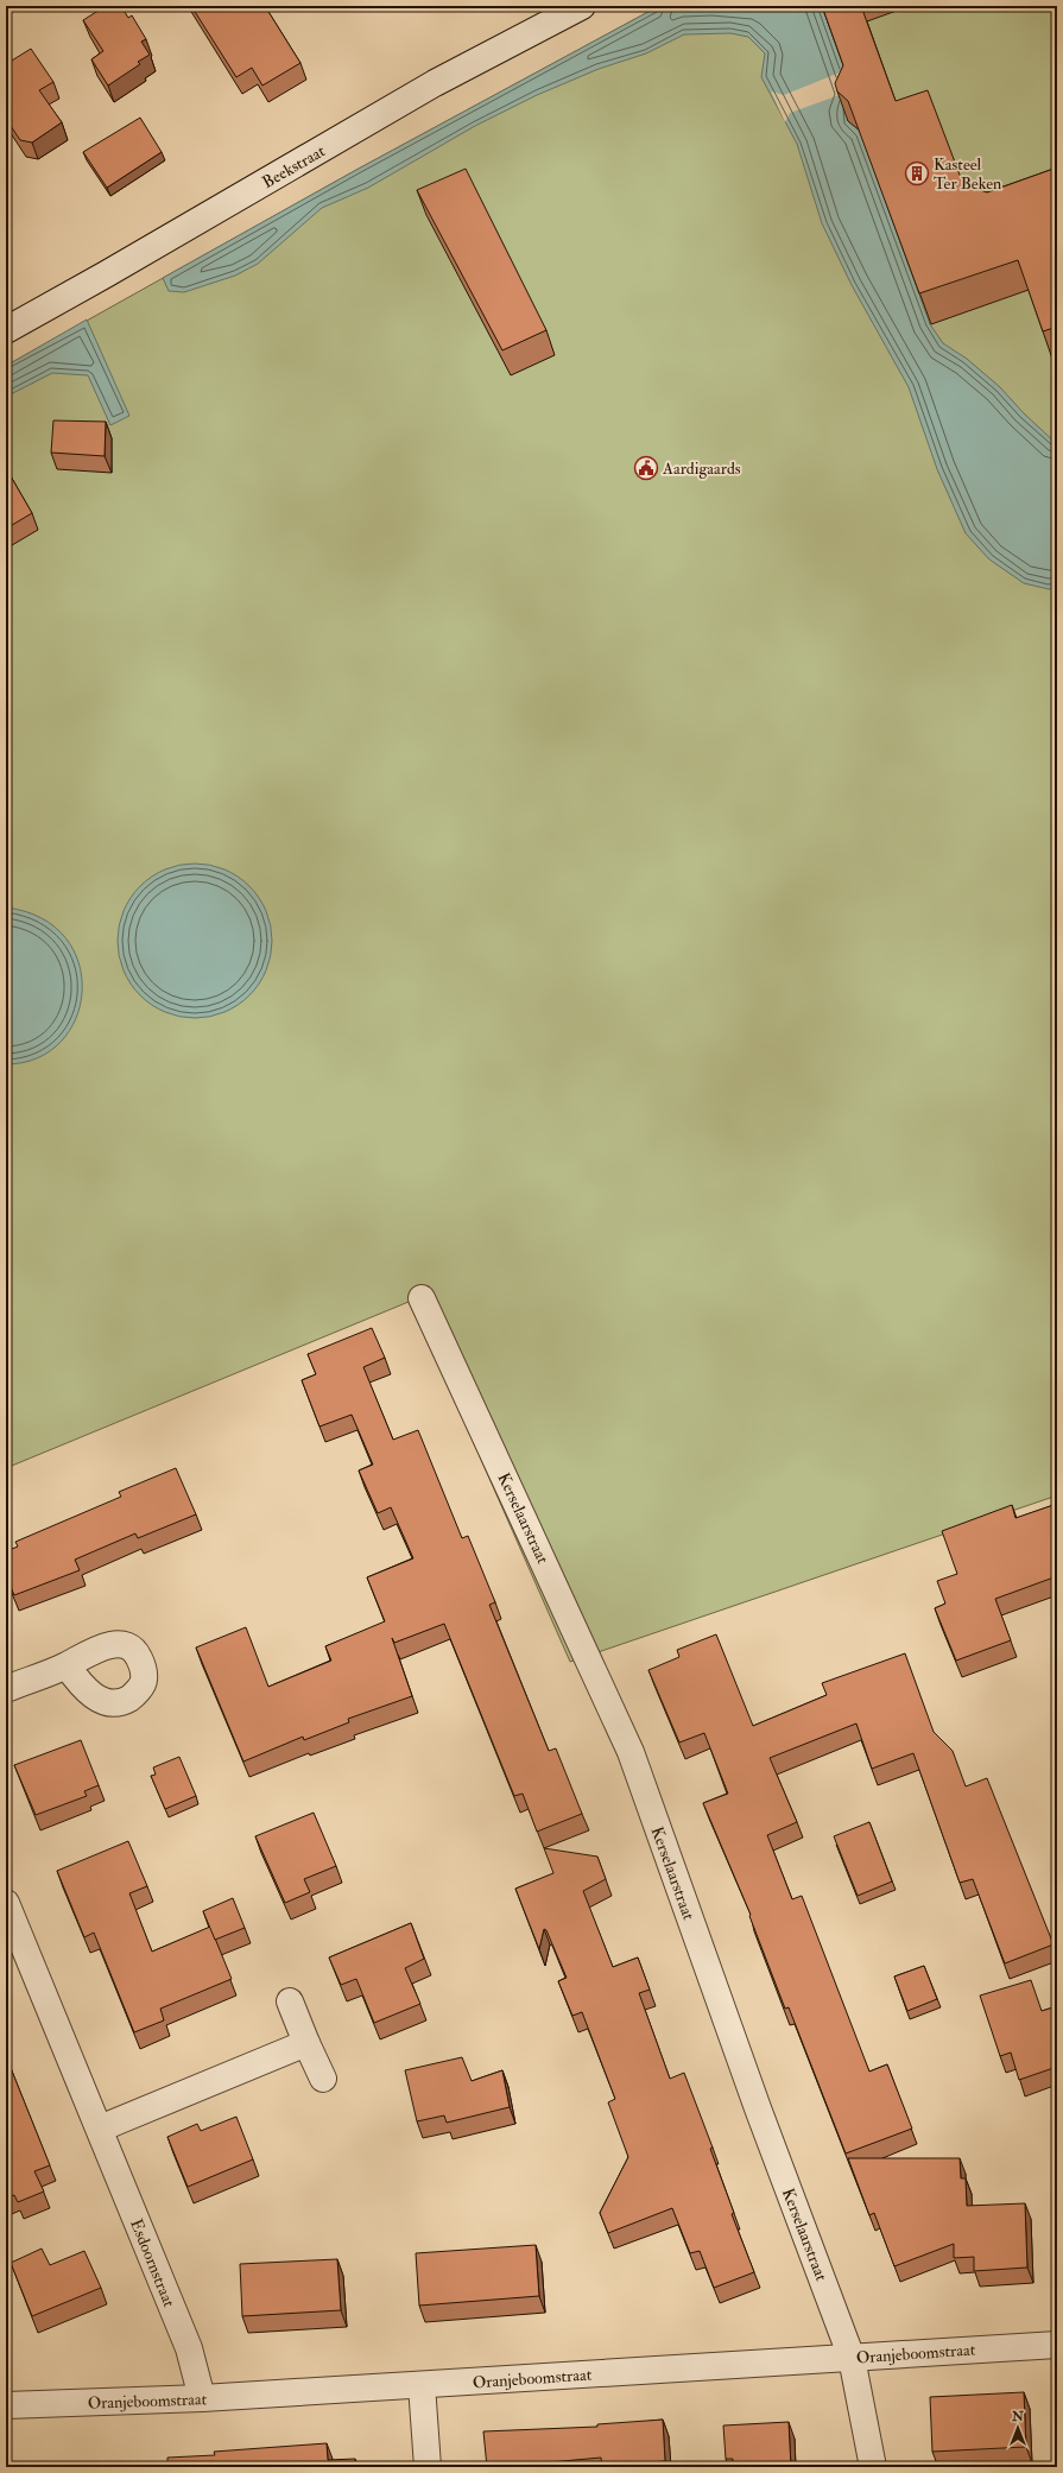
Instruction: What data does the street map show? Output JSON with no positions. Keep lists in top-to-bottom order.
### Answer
{
  "streets": {
    "street": [
      "Beekstraat",
      "Kerselaarstraat",
      "Esdoornstraat",
      "Oranjeboomstraat"
    ]
  },
  "crossings": [
    ["Kerselaarstraat", "Oranjeboomstraat"],
    ["Esdoornstraat", "Oranjeboomstraat"]
  ],
  "places": {
    "building": ["Kasteel Ter Beken"],
    "public building": ["Aardigaards"]
  },
  "north": "top"
}
